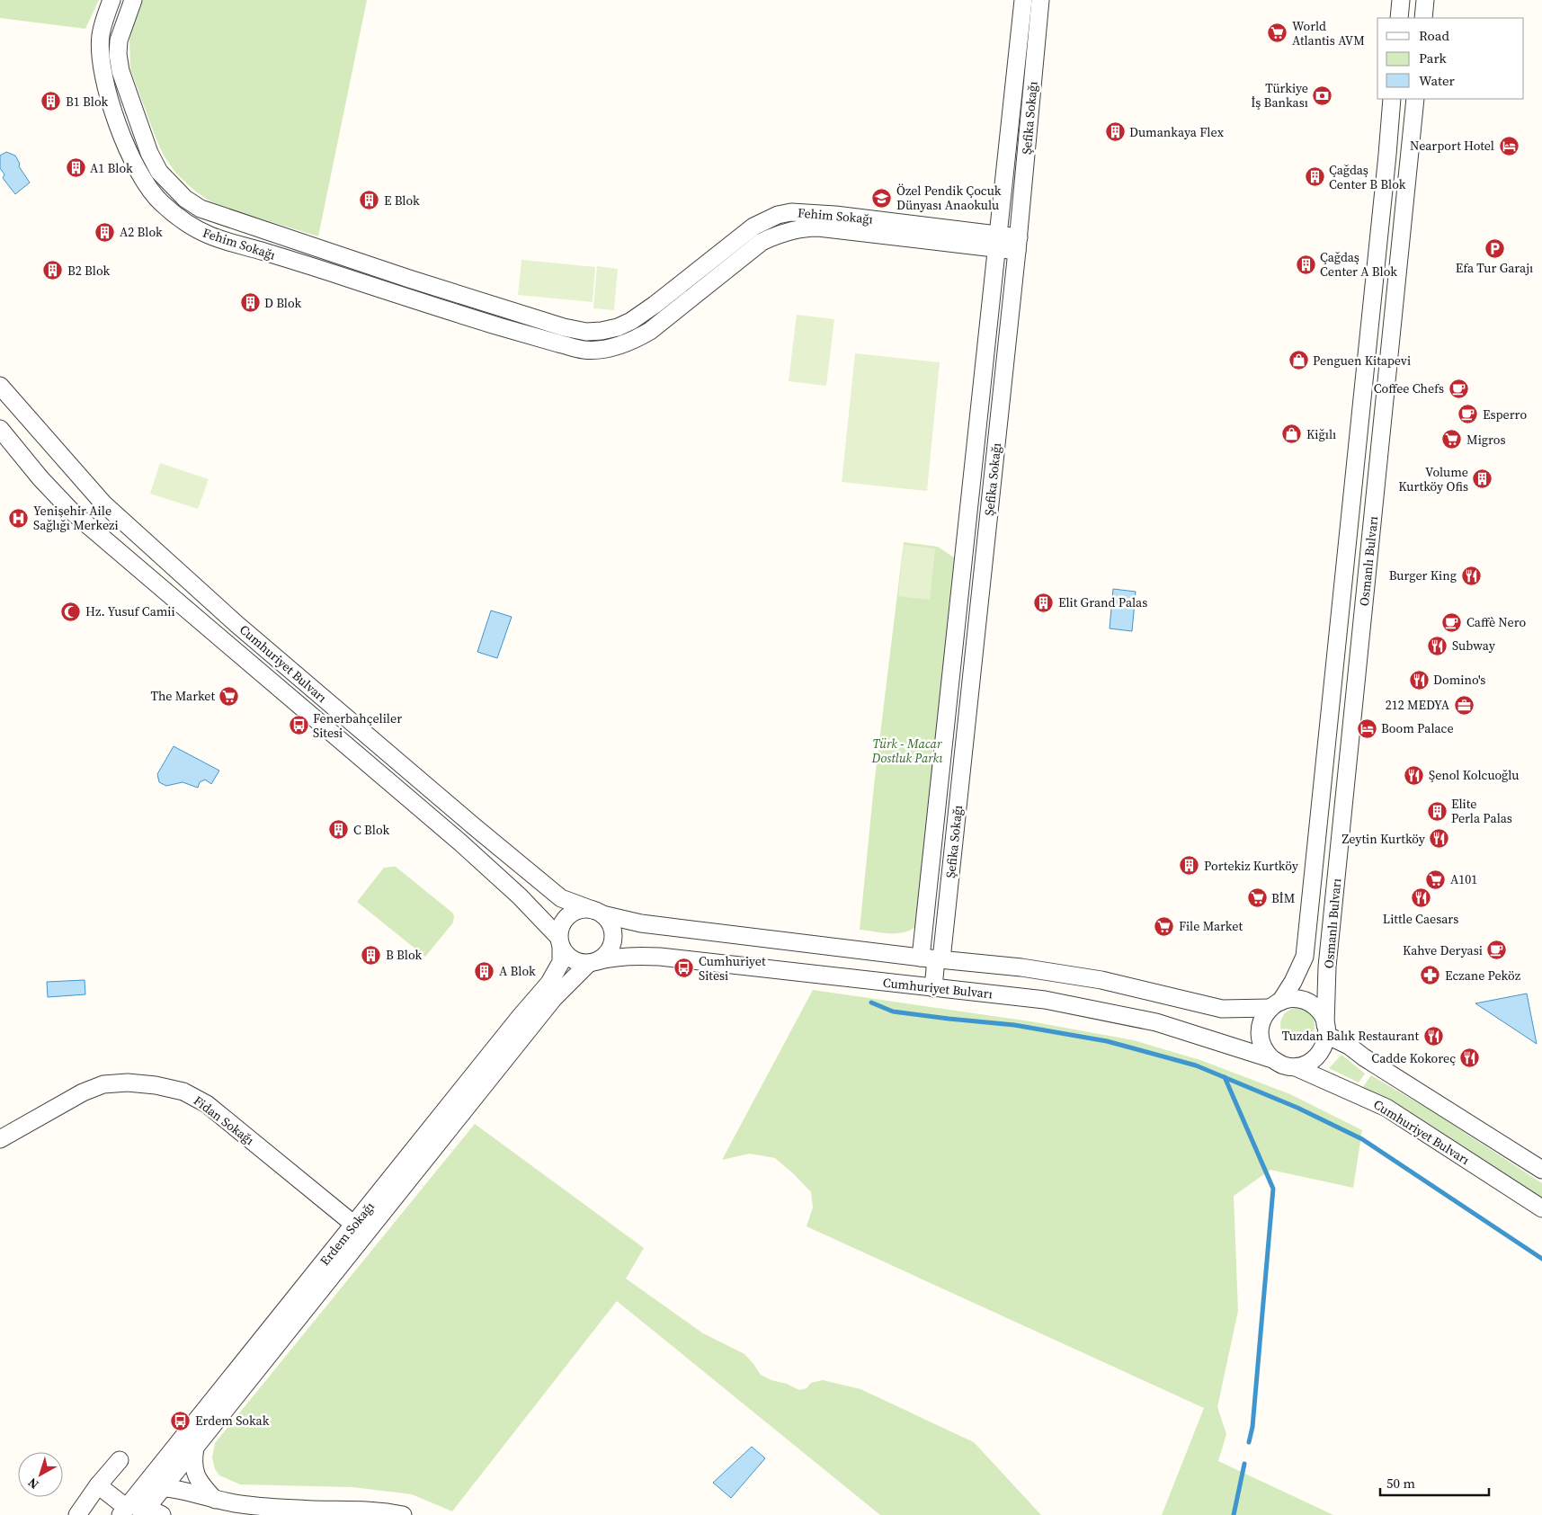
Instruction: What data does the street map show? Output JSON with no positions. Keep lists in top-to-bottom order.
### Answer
{
  "streets": {
    "street": [
      "Şefika Sokağı",
      "Fehim Sokağı",
      "Osmanlı Bulvarı",
      "Cumhuriyet Bulvarı",
      "Fidan Sokağı",
      "Erdem Sokağı"
    ]
  },
  "crossings": [
    ["Şefika Sokağı", "Fehim Sokağı"],
    ["Şefika Sokağı", "Cumhuriyet Bulvarı"],
    ["Osmanlı Bulvarı", "Cumhuriyet Bulvarı"],
    ["Cumhuriyet Bulvarı", "Erdem Sokağı"],
    ["Fidan Sokağı", "Erdem Sokağı"]
  ],
  "parks": ["Türk - Macar Dostluk Parkı"],
  "places": {
    "supermarket": [
      "World Atlantis AVM",
      "Migros",
      "The Market",
      "A101",
      "BİM",
      "File Market"
    ],
    "bank": ["Türkiye İş Bankası"],
    "building": [
      "B1 Blok",
      "Dumankaya Flex",
      "A1 Blok",
      "Çağdaş Center B Blok",
      "E Blok",
      "A2 Blok",
      "Çağdaş Center A Blok",
      "B2 Blok",
      "D Blok",
      "Volume Kurtköy Ofis",
      "Elit Grand Palas",
      "Elite Perla Palas",
      "C Blok",
      "Portekiz Kurtköy",
      "B Blok",
      "A Blok"
    ],
    "hotel": ["Nearport Hotel", "Boom Palace"],
    "school or university": ["Özel Pendik Çocuk Dünyası Anaokulu"],
    "parking": ["Efa Tur Garajı"],
    "shop": ["Penguen Kitapevi", "Kiğılı"],
    "cafe": [
      "Coffee Chefs",
      "Esperro",
      "Caffè Nero",
      "Kahve Deryasi"
    ],
    "hospital": ["Yenişehir Aile Sağlığı Merkezi"],
    "restaurant": [
      "Burger King",
      "Subway",
      "Domino's",
      "Şenol Kolcuoğlu",
      "Zeytin Kurtköy",
      "Little Caesars",
      "Tuzdan Balık Restaurant",
      "Cadde Kokoreç"
    ],
    "mosque": ["Hz. Yusuf Camii"],
    "office": ["212 MEDYA"],
    "bus stop": ["Fenerbahçeliler Sitesi", "Cumhuriyet Sitesi", "Erdem Sokak"],
    "pharmacy": ["Eczane Peköz"]
  },
  "legend": ["Road", "Park", "Water"],
  "scale_bar": "50 m",
  "north": "bottom left"
}
